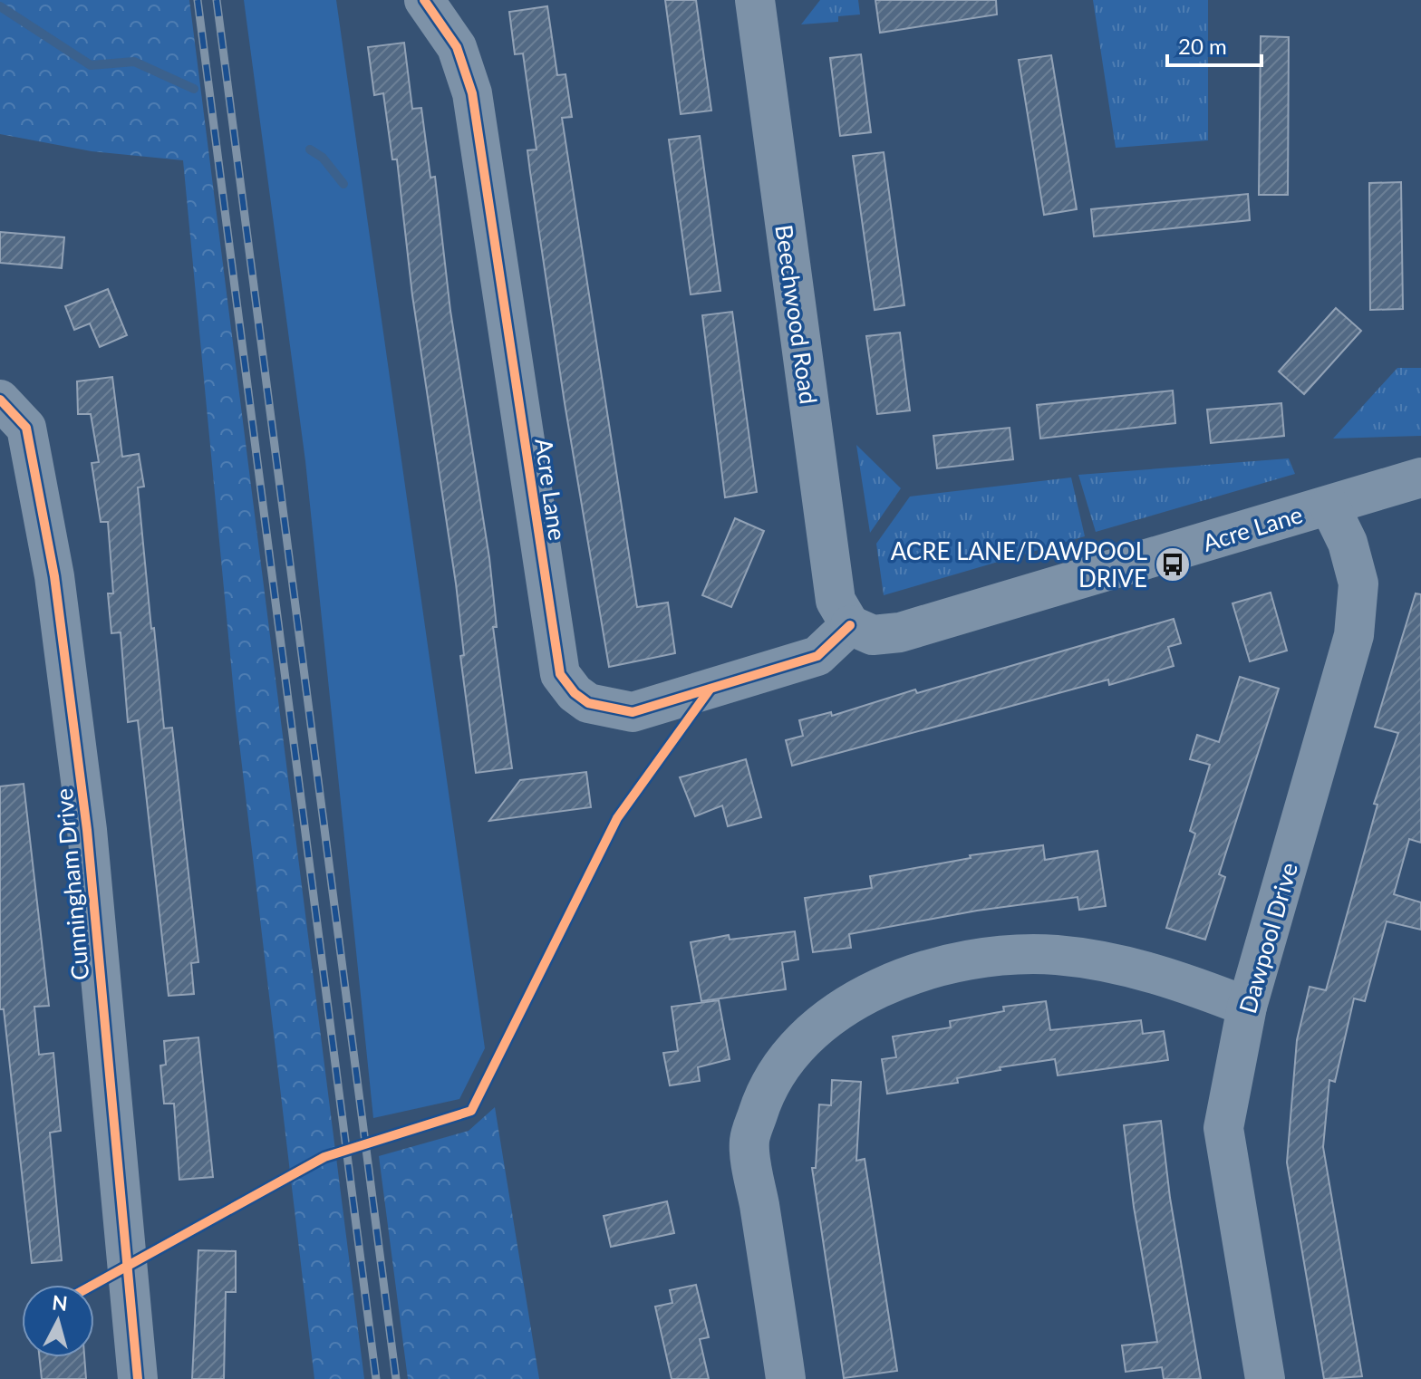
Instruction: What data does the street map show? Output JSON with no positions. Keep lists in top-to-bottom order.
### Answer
{
  "streets": {
    "street": [
      "Beechwood Road",
      "Acre Lane",
      "Cunningham Drive",
      "Dawpool Drive"
    ]
  },
  "crossings": [
    ["Beechwood Road", "Acre Lane"],
    ["Acre Lane", "Dawpool Drive"]
  ],
  "places": {
    "bus stop": ["ACRE LANE/DAWPOOL DRIVE"]
  },
  "scale_bar": "20 m",
  "north": "top"
}
